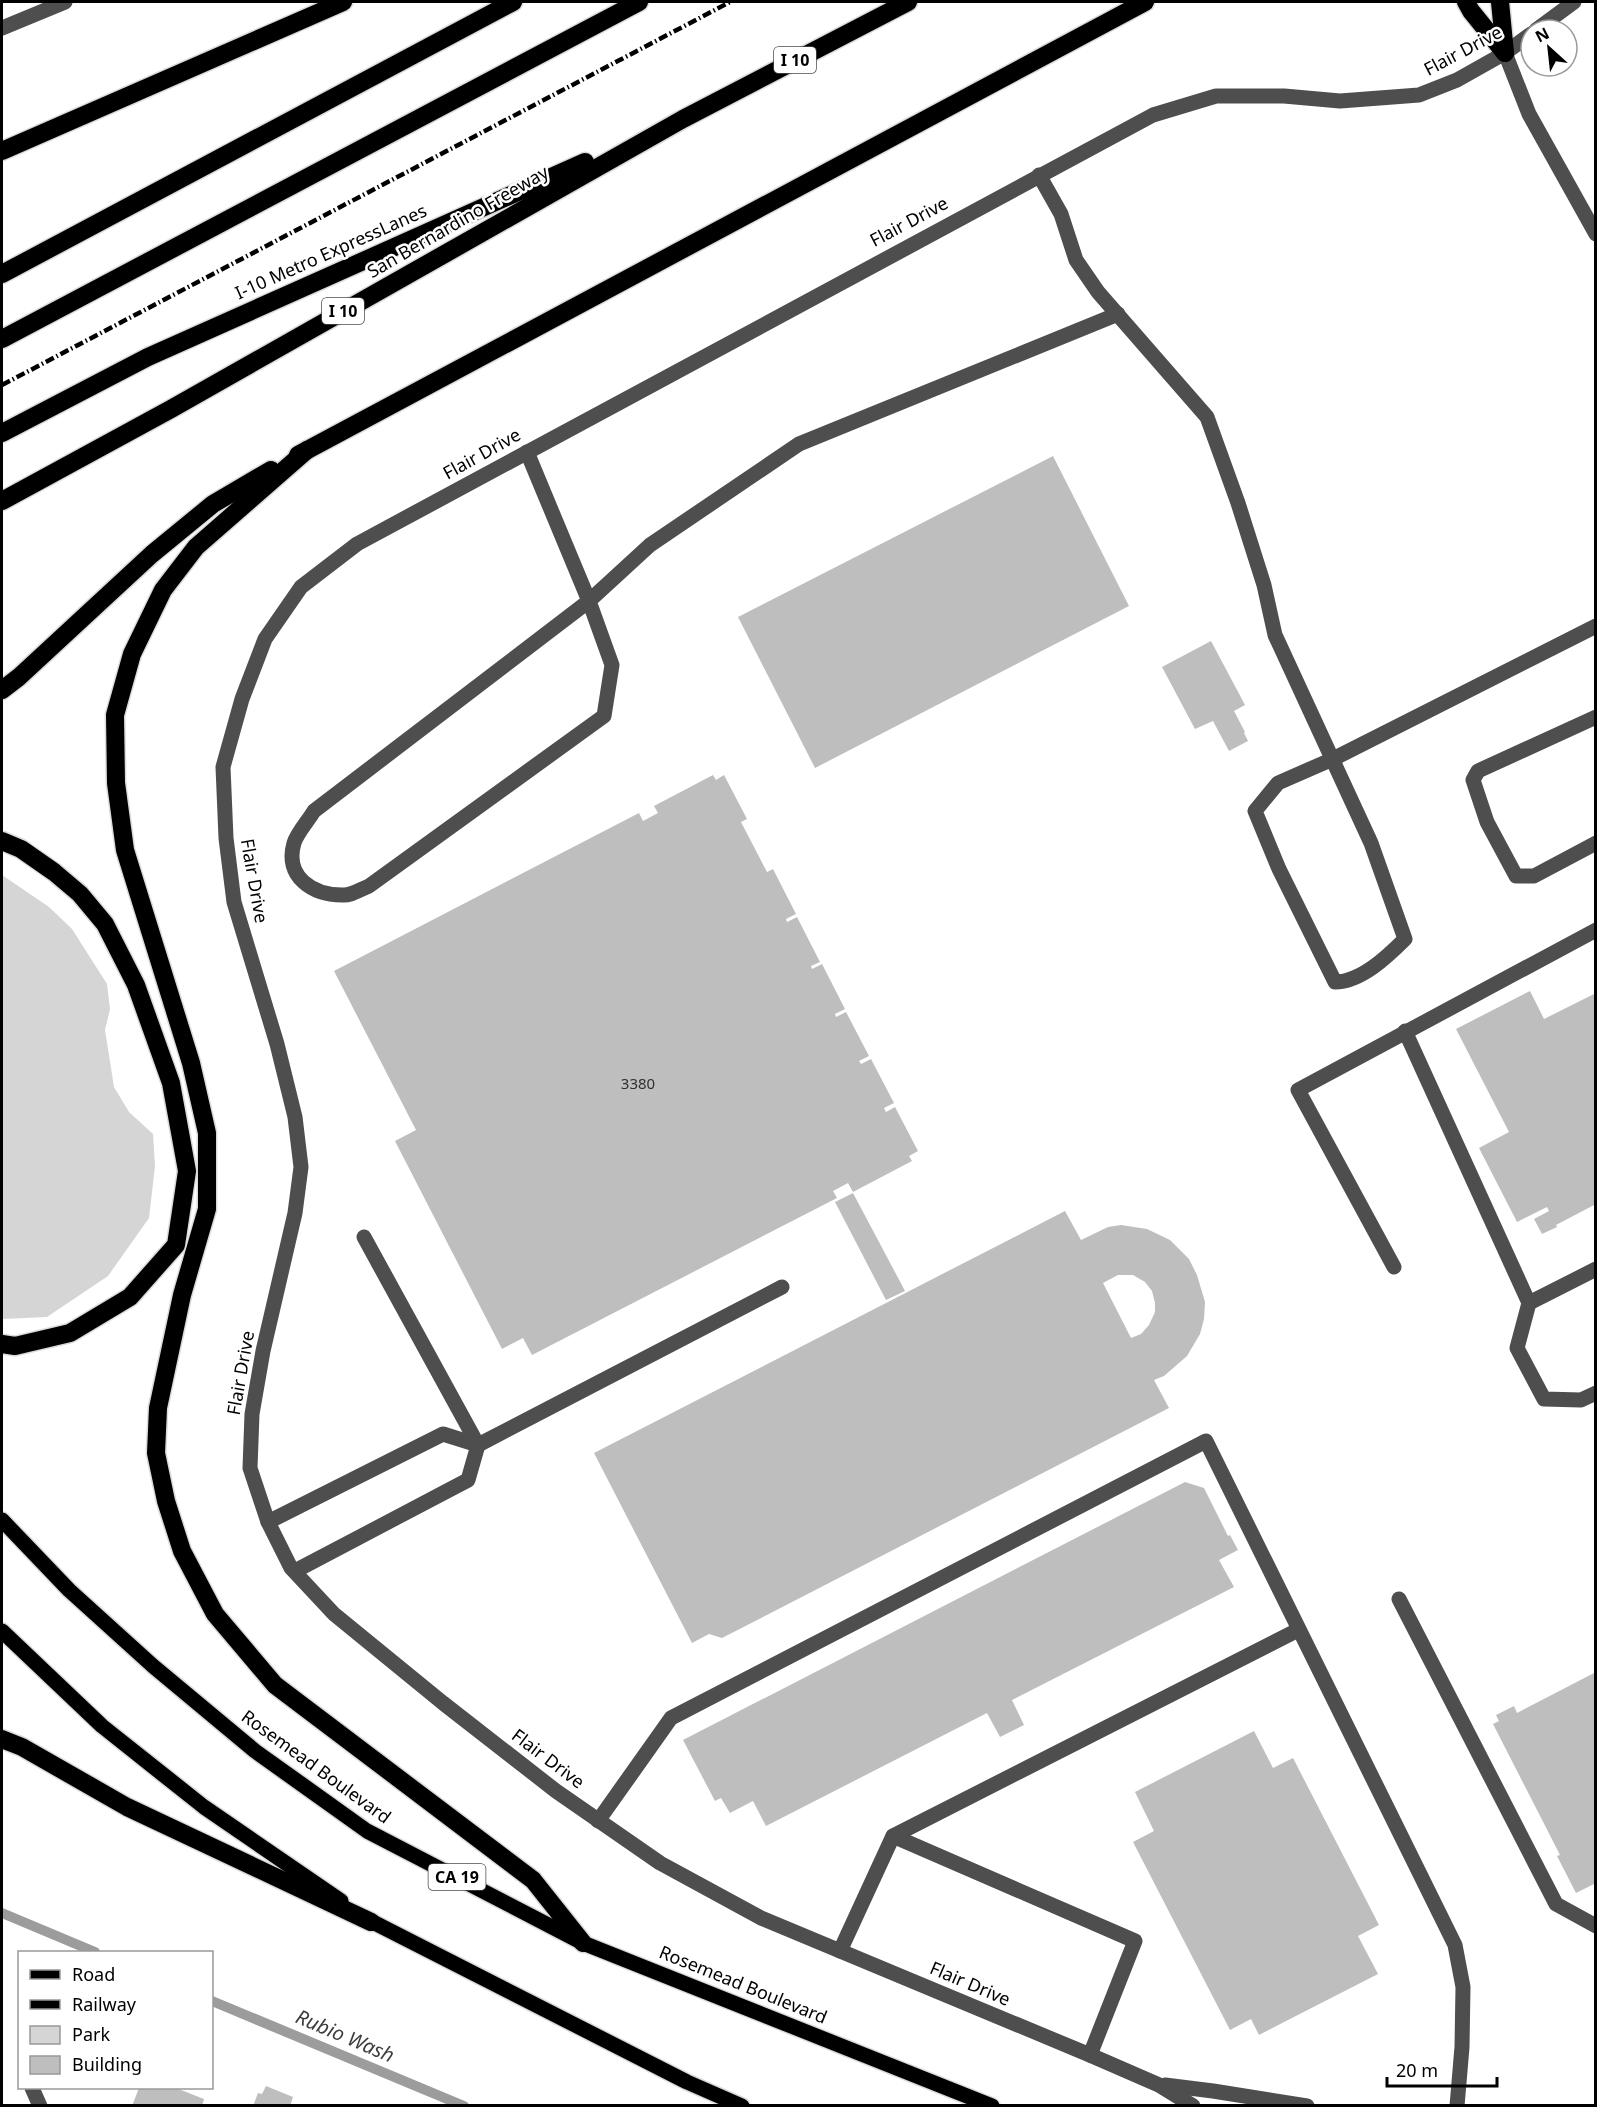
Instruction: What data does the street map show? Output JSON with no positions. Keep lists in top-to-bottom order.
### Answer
{
  "streets": {
    "highway": ["I 10", "San Bernardino Freeway", "I-10 Metro ExpressLanes"],
    "main road": ["Rosemead Boulevard", "CA 19"],
    "street": ["Flair Drive"]
  },
  "crossings": [
    ["San Bernardino Freeway", "I-10 Metro ExpressLanes"]
  ],
  "water": ["Rubio Wash"],
  "house_numbers": ["3380"],
  "legend": [
    "Road",
    "Railway",
    "Park",
    "Building"
  ],
  "scale_bar": "20 m",
  "north": "top left"
}
